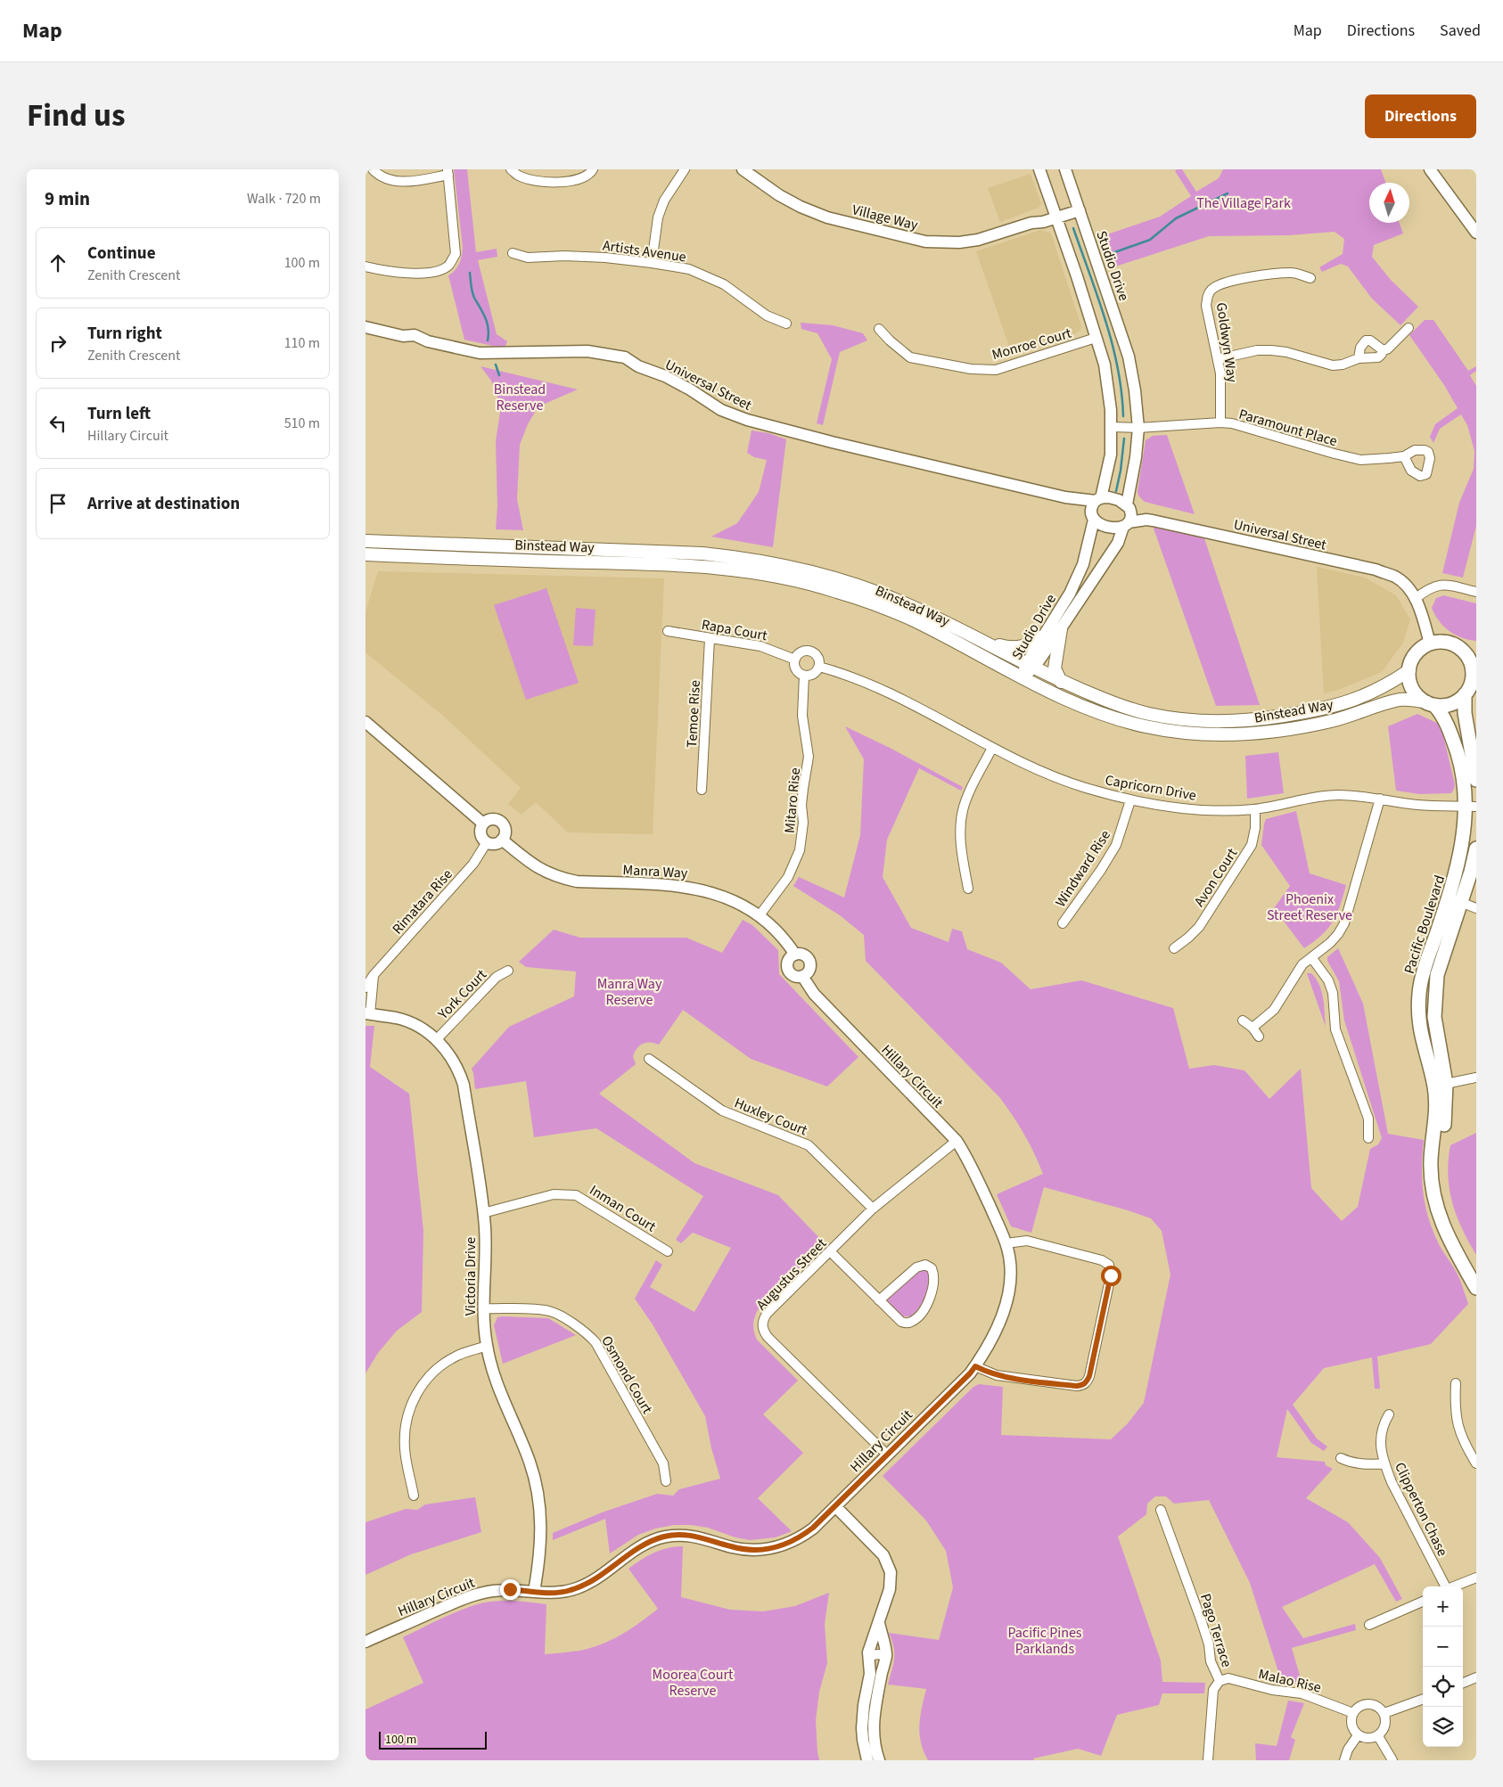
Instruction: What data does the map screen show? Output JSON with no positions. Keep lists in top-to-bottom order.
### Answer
{
  "streets": {
    "main road": ["Binstead Way", "Pacific Boulevard"],
    "street": [
      "Village Way",
      "Artists Avenue",
      "Studio Drive",
      "Goldwyn Way",
      "Monroe Court",
      "Universal Street",
      "Paramount Place",
      "Rapa Court",
      "Temoe Rise",
      "Capricorn Drive",
      "Mitaro Rise",
      "Windward Rise",
      "Manra Way",
      "Avon Court",
      "Rimatara Rise",
      "York Court",
      "Hillary Circuit",
      "Huxley Court",
      "Inman Court",
      "Augustus Street",
      "Victoria Drive",
      "Osmond Court",
      "Clipperton Chase",
      "Pago Terrace",
      "Malao Rise"
    ]
  },
  "crossings": [
    ["Village Way", "Studio Drive"],
    ["Studio Drive", "Universal Street"],
    ["Studio Drive", "Paramount Place"],
    ["Studio Drive", "Binstead Way"],
    ["Goldwyn Way", "Paramount Place"],
    ["Universal Street", "Binstead Way"],
    ["Universal Street", "Pacific Boulevard"],
    ["Binstead Way", "Pacific Boulevard"],
    ["Rapa Court", "Temoe Rise"],
    ["Rapa Court", "Capricorn Drive"],
    ["Rapa Court", "Mitaro Rise"],
    ["Capricorn Drive", "Mitaro Rise"],
    ["Capricorn Drive", "Windward Rise"],
    ["Capricorn Drive", "Avon Court"],
    ["Capricorn Drive", "Pacific Boulevard"],
    ["Mitaro Rise", "Manra Way"],
    ["Manra Way", "Rimatara Rise"],
    ["Manra Way", "Hillary Circuit"],
    ["York Court", "Victoria Drive"],
    ["Hillary Circuit", "Augustus Street"],
    ["Hillary Circuit", "Victoria Drive"],
    ["Huxley Court", "Augustus Street"],
    ["Inman Court", "Victoria Drive"],
    ["Victoria Drive", "Osmond Court"],
    ["Pago Terrace", "Malao Rise"]
  ],
  "parks": [
    "The Village Park",
    "Binstead Reserve",
    "Phoenix Street Reserve",
    "Manra Way Reserve",
    "Pacific Pines Parklands",
    "Moorea Court Reserve"
  ],
  "scale_bar": "100 m",
  "north": "top",
  "page": {
    "header": "Map",
    "nav": ["Map", "Directions", "Saved"],
    "title": "Find us",
    "buttons": "Directions",
    "heading": ["9 min", "Walk · 720 m"],
    "list": [
      ["Continue", "Zenith Crescent", "100 m"],
      ["Turn right", "Zenith Crescent", "110 m"],
      ["Turn left", "Hillary Circuit", "510 m"],
      "Arrive at destination"
    ],
    "map_buttons": ["+", "−"],
    "scale": "100 m"
  }
}
